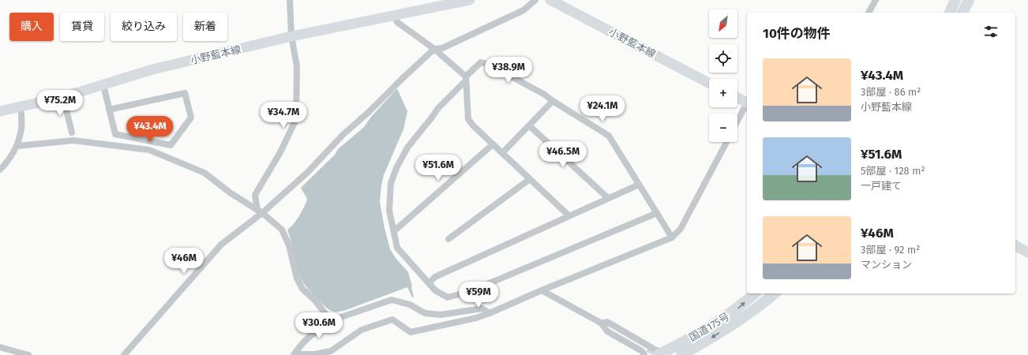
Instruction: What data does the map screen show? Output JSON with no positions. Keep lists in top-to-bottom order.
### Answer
{
  "streets": {
    "highway": ["国道175号"],
    "main road": ["小野藍本線"]
  },
  "north": "bottom left",
  "page": {
    "map_buttons": ["+", "−"],
    "chip": [
      "購入",
      "賃貸",
      "絞り込み",
      "新着"
    ],
    "heading": "10件の物件",
    "list": [
      {
        "name": "¥43.4M",
        "note": "3部屋 · 86 m² · 小野藍本線"
      },
      {
        "name": "¥51.6M",
        "note": "5部屋 · 128 m² · 一戸建て"
      },
      {
        "name": "¥46M",
        "note": "3部屋 · 92 m² · マンション"
      }
    ],
    "price": [
      "¥38.9M",
      "¥75.2M",
      "¥24.1M",
      "¥34.7M",
      "¥43.4M",
      "¥46.5M",
      "¥51.6M",
      "¥46M",
      "¥59M",
      "¥30.6M"
    ]
  }
}
